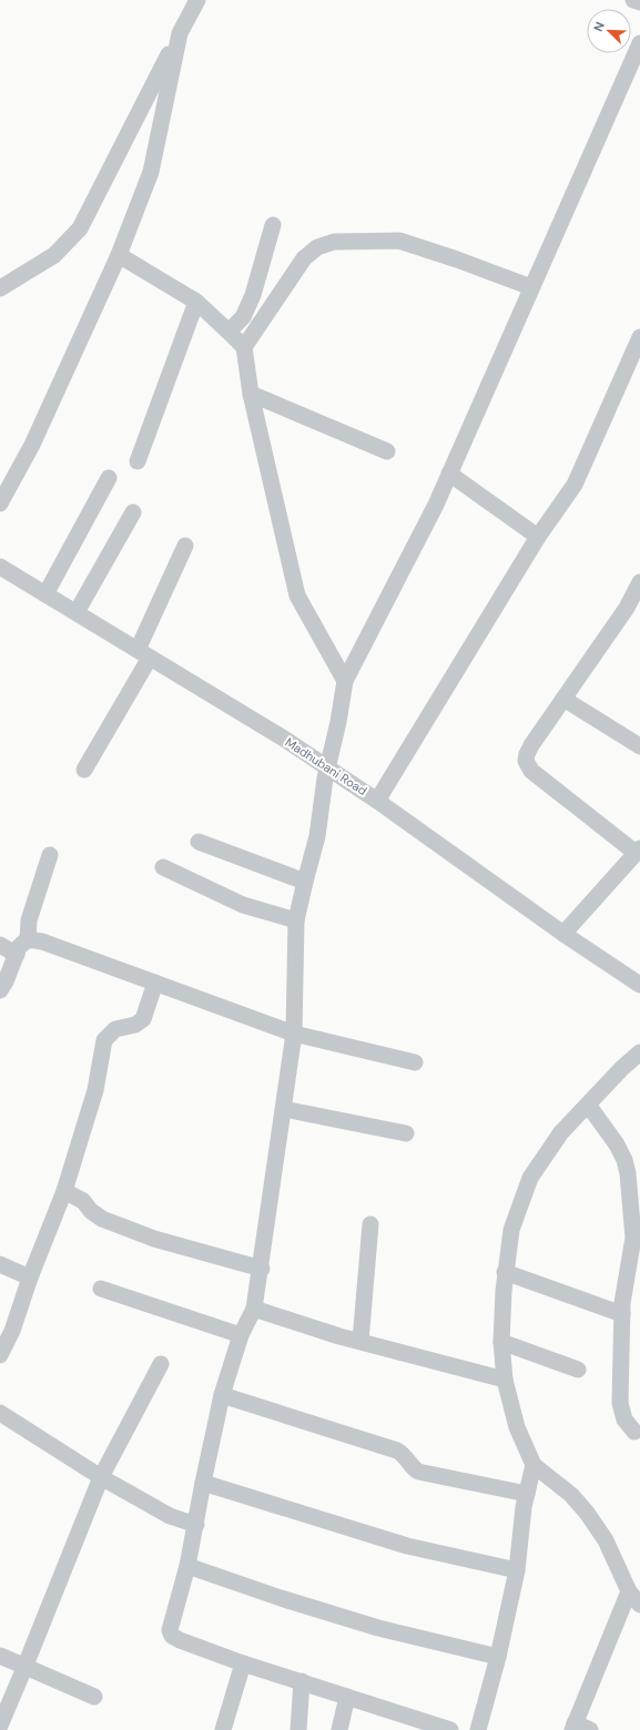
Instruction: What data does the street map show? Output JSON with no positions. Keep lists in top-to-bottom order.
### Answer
{
  "streets": {
    "street": ["Madhubani Road"]
  },
  "north": "top left"
}
